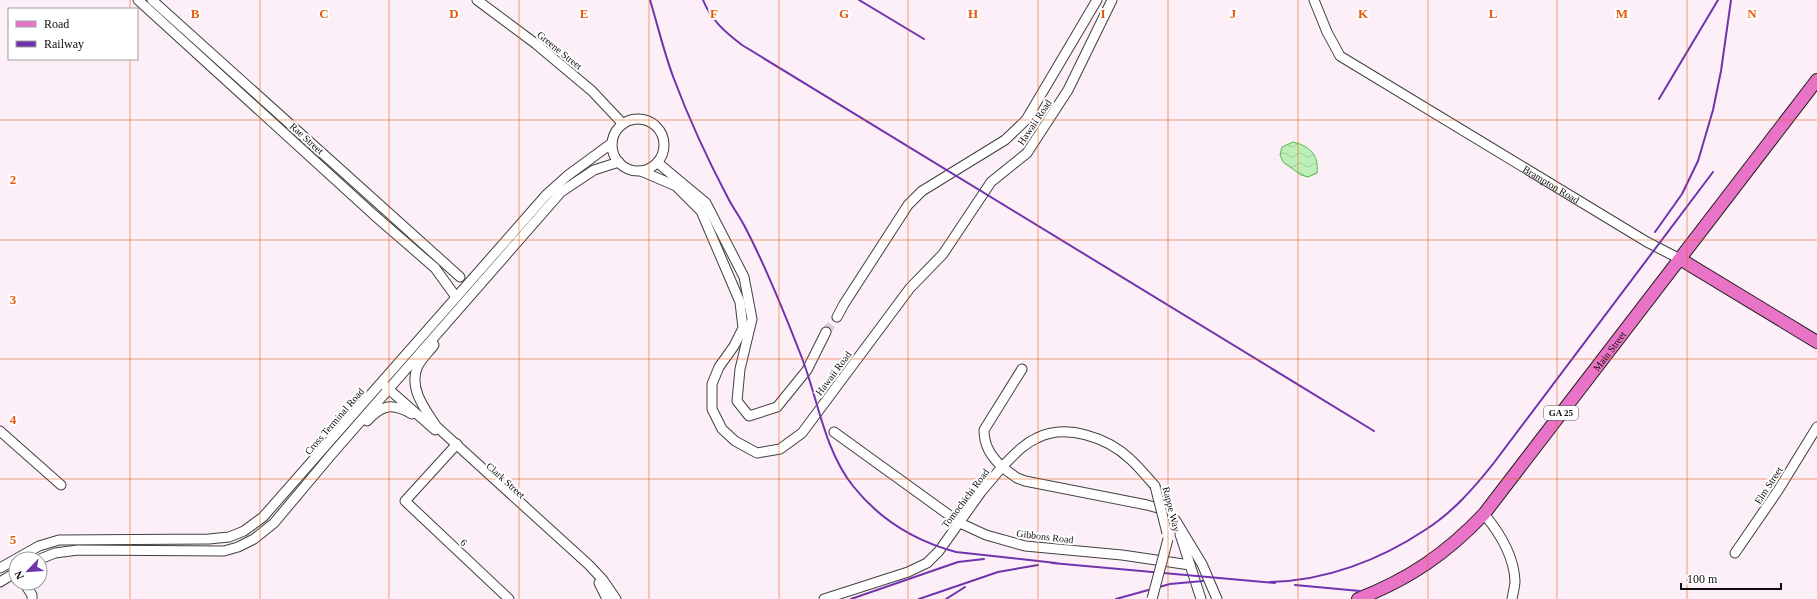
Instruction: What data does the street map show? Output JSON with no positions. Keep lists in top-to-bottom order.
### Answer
{
  "streets": {
    "main road": ["Brampton Road", "Main Street", "GA 25"],
    "street": [
      "Greene Street",
      "Hawaii Road",
      "Rae Street",
      "Cross Terminal Road",
      "Clark Street",
      "Elm Street",
      "Tomochichi Road",
      "Rappe Way",
      "Gibbons Road",
      "6"
    ]
  },
  "crossings": [
    ["Greene Street", "Hawaii Road"],
    ["Greene Street", "Cross Terminal Road"],
    ["Hawaii Road", "Cross Terminal Road"],
    ["Rae Street", "Cross Terminal Road"],
    ["Brampton Road", "Main Street"],
    ["Cross Terminal Road", "Clark Street"],
    ["Clark Street", "6"],
    ["Tomochichi Road", "Rappe Way"],
    ["Tomochichi Road", "Gibbons Road"]
  ],
  "legend": ["Road", "Railway"],
  "scale_bar": "100 m",
  "north": "bottom left",
  "grid": {
    "columns": [
      "B",
      "C",
      "D",
      "E",
      "F",
      "G",
      "H",
      "I",
      "J",
      "K",
      "L",
      "M",
      "N"
    ],
    "rows": [
      "2",
      "3",
      "4",
      "5"
    ]
  }
}
